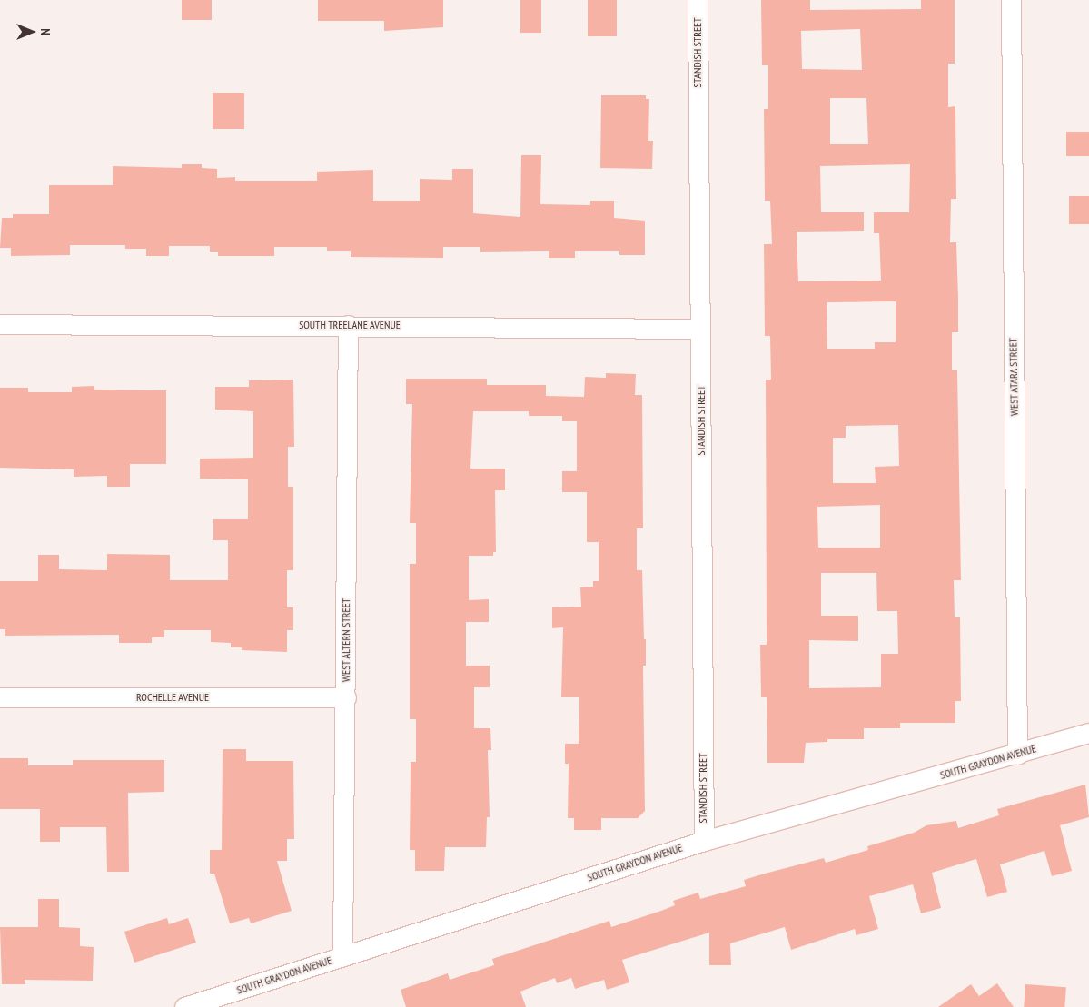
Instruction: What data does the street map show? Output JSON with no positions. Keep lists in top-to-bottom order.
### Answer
{
  "streets": {
    "street": [
      "STANDISH STREET",
      "SOUTH TREELANE AVENUE",
      "WEST ATARA STREET",
      "WEST ALTERN STREET",
      "ROCHELLE AVENUE",
      "SOUTH GRAYDON AVENUE"
    ]
  },
  "crossings": [
    ["STANDISH STREET", "SOUTH TREELANE AVENUE"],
    ["STANDISH STREET", "SOUTH GRAYDON AVENUE"],
    ["SOUTH TREELANE AVENUE", "WEST ALTERN STREET"],
    ["WEST ATARA STREET", "SOUTH GRAYDON AVENUE"],
    ["WEST ALTERN STREET", "ROCHELLE AVENUE"],
    ["WEST ALTERN STREET", "SOUTH GRAYDON AVENUE"]
  ],
  "north": "right"
}
